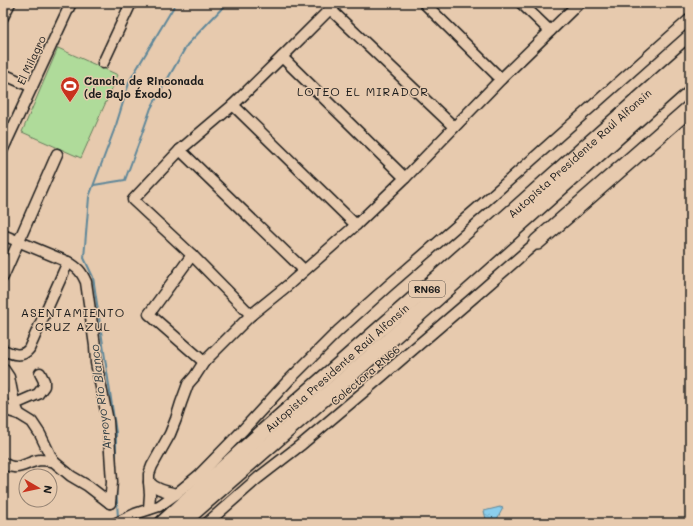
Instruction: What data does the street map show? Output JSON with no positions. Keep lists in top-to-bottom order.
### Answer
{
  "streets": {
    "highway": ["Autopista Presidente Raúl Alfonsín", "RN66"],
    "street": ["El Milagro", "Colectora RN66"]
  },
  "districts": ["LOTEO EL MIRADOR", "ASENTAMIENTO CRUZ AZUL"],
  "water": ["Arroyo Río Blanco"],
  "places": {
    "sports": ["Cancha de Rinconada (de Bajo Éxodo)"]
  },
  "north": "right"
}
